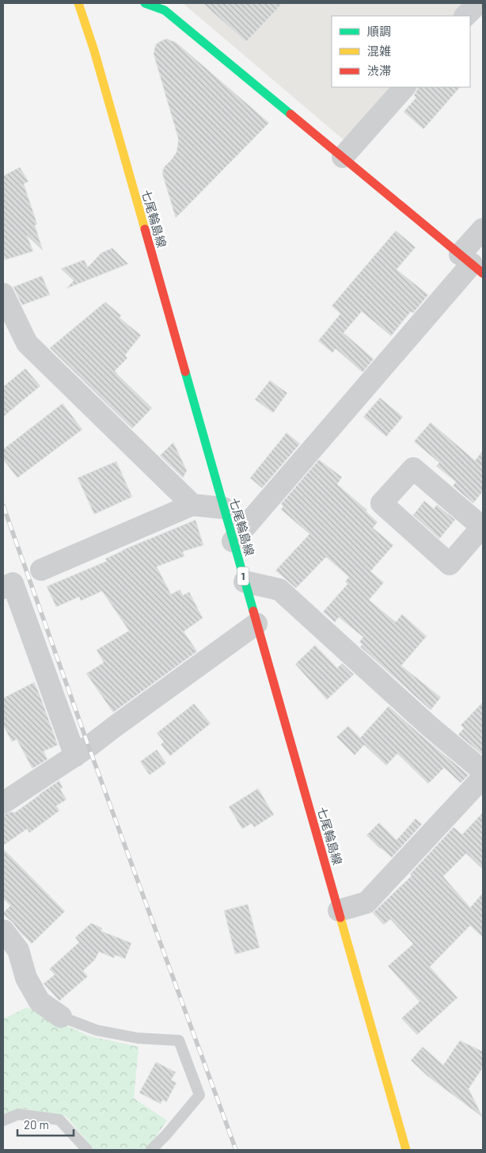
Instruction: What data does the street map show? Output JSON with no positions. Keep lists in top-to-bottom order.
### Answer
{
  "streets": {
    "main road": ["七尾輪島線", "1"]
  },
  "legend": ["順調", "混雑", "渋滞"],
  "scale_bar": "20 m"
}
